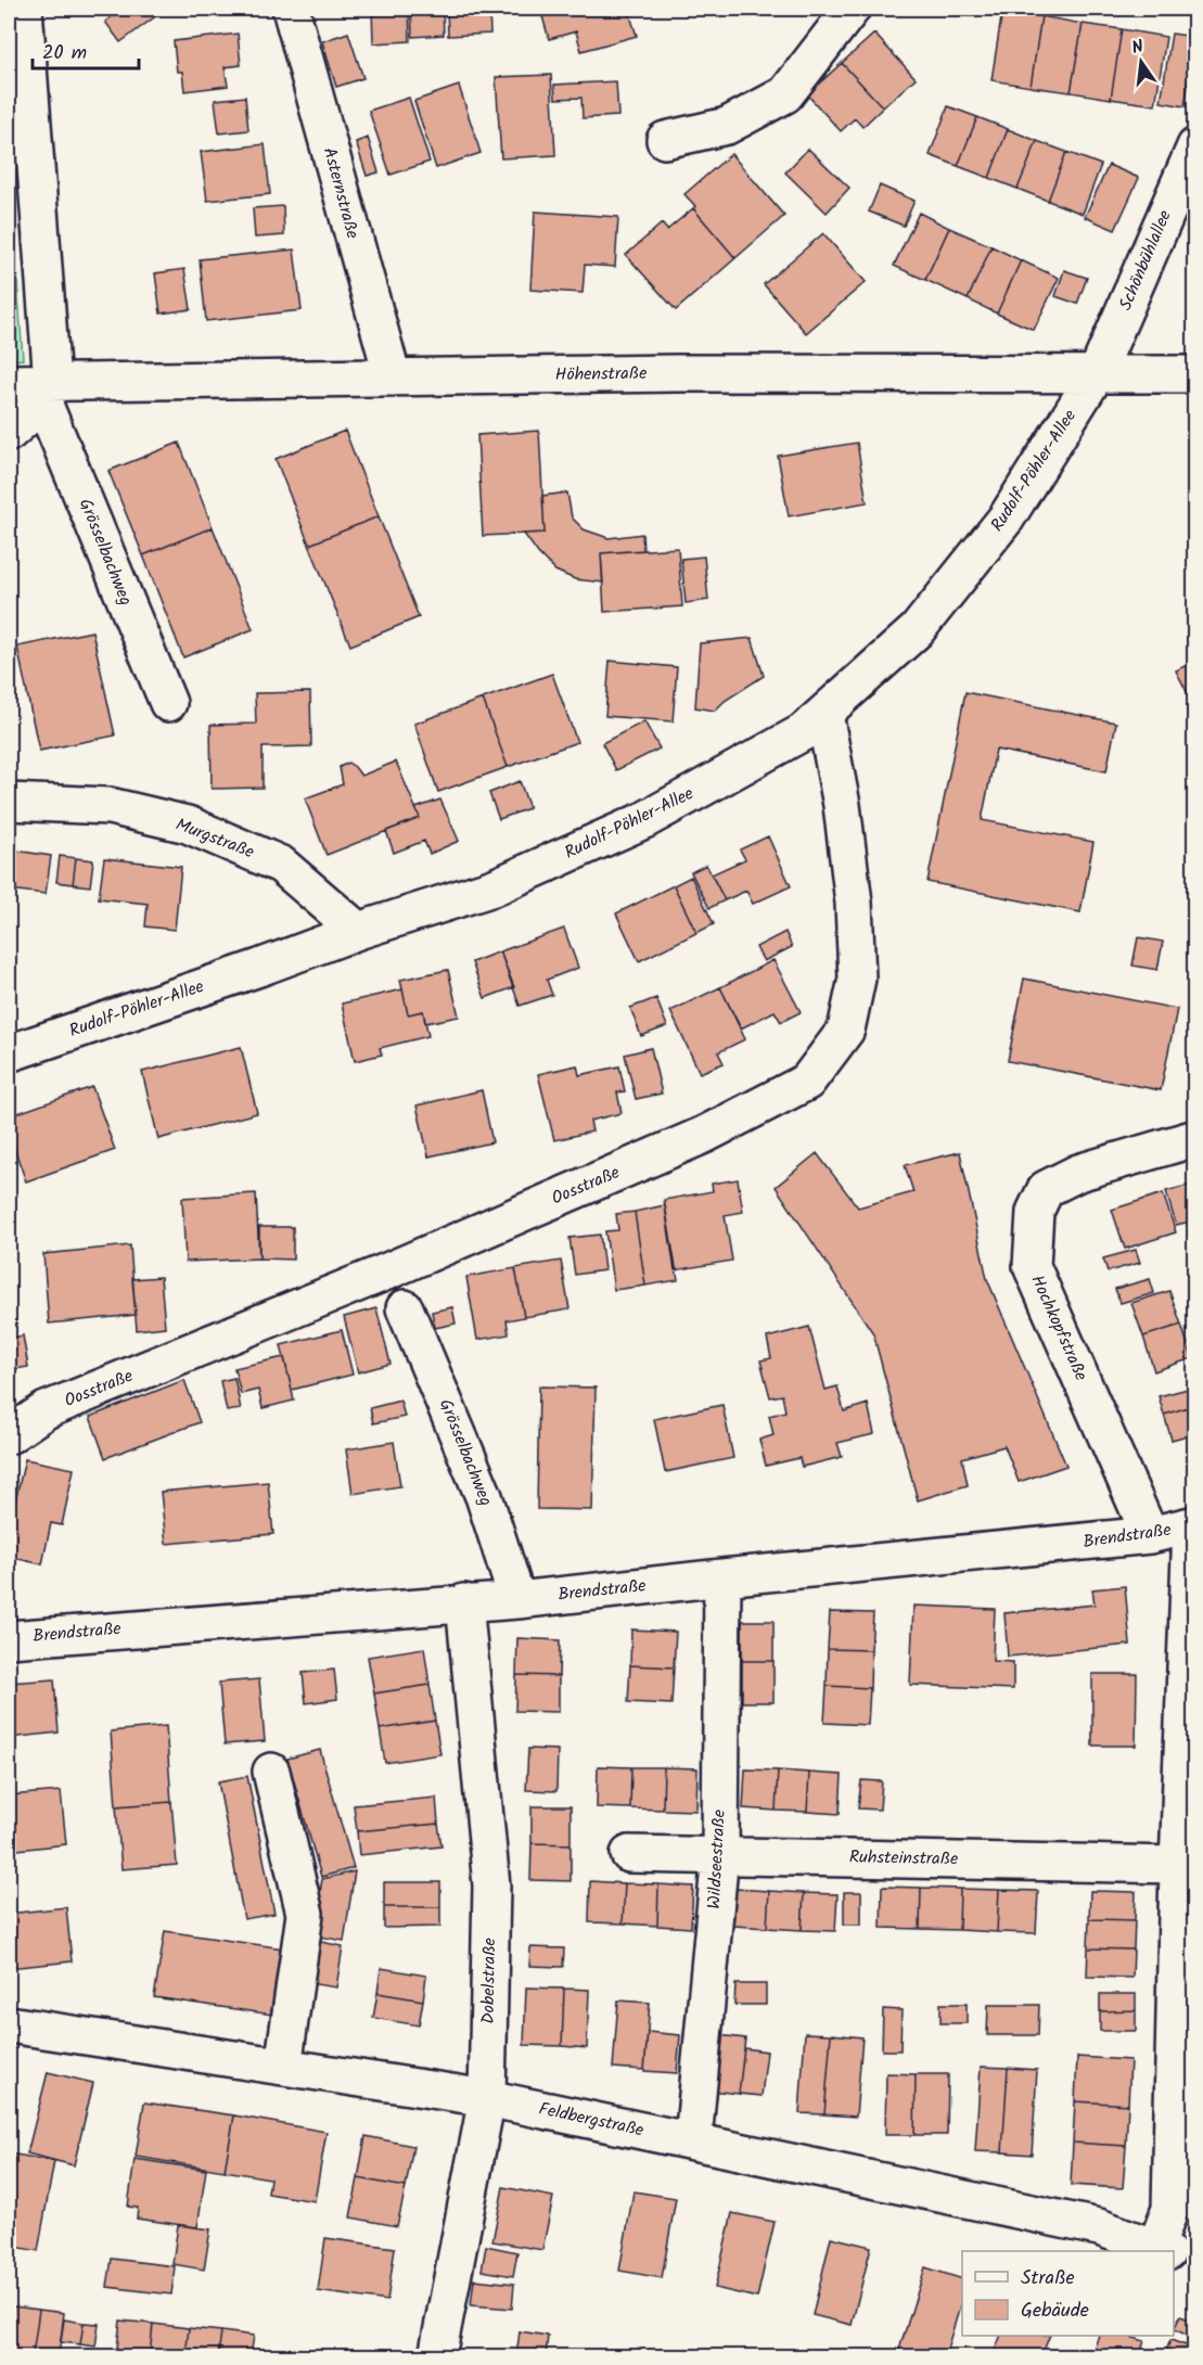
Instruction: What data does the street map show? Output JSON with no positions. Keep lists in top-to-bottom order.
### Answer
{
  "streets": {
    "street": [
      "Asternstraße",
      "Schönbühlallee",
      "Höhenstraße",
      "Rudolf-Pöhler-Allee",
      "Grösselbachweg",
      "Murgstraße",
      "Oosstraße",
      "Hochkopfstraße",
      "Brendstraße",
      "Ruhsteinstraße",
      "Wildseestraße",
      "Dobelstraße",
      "Feldbergstraße"
    ]
  },
  "crossings": [
    ["Asternstraße", "Höhenstraße"],
    ["Schönbühlallee", "Höhenstraße"],
    ["Schönbühlallee", "Rudolf-Pöhler-Allee"],
    ["Höhenstraße", "Rudolf-Pöhler-Allee"],
    ["Höhenstraße", "Grösselbachweg"],
    ["Rudolf-Pöhler-Allee", "Murgstraße"],
    ["Rudolf-Pöhler-Allee", "Oosstraße"],
    ["Grösselbachweg", "Brendstraße"],
    ["Hochkopfstraße", "Brendstraße"],
    ["Brendstraße", "Wildseestraße"],
    ["Brendstraße", "Dobelstraße"],
    ["Ruhsteinstraße", "Wildseestraße"],
    ["Wildseestraße", "Feldbergstraße"],
    ["Dobelstraße", "Feldbergstraße"]
  ],
  "legend": ["Straße", "Gebäude"],
  "scale_bar": "20 m",
  "north": "top"
}
